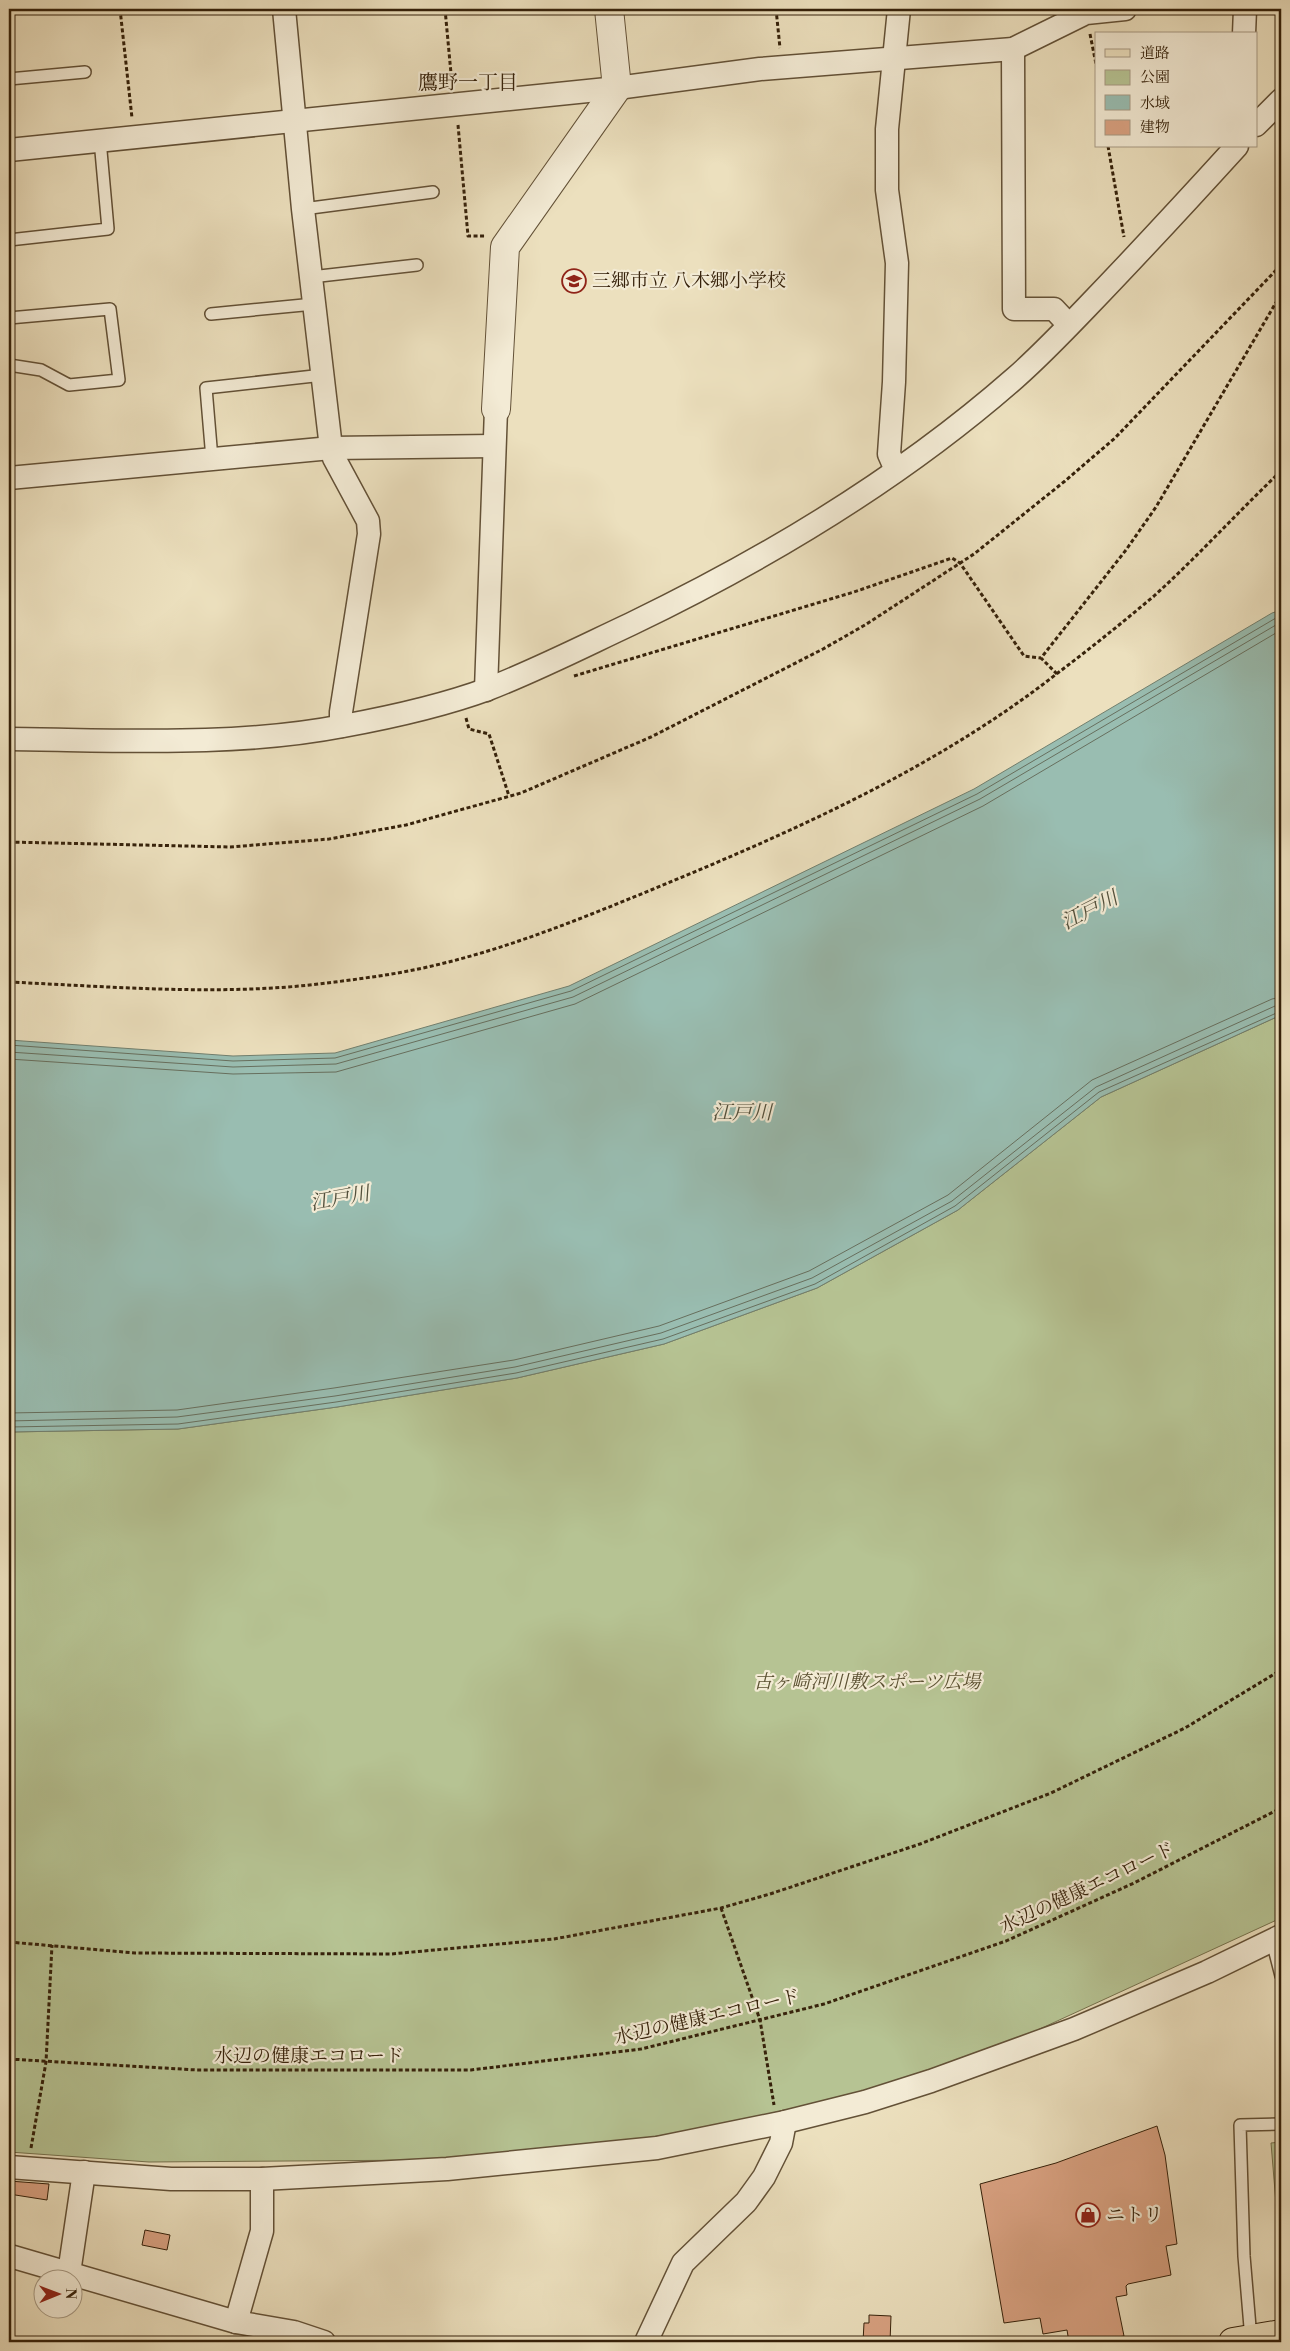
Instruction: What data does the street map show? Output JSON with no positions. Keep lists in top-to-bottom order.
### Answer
{
  "streets": {
    "path": ["水辺の健康エコロード"]
  },
  "districts": ["鷹野一丁目"],
  "water": ["江戸川"],
  "parks": ["古ヶ崎河川敷スポーツ広場"],
  "places": {
    "school or university": ["三郷市立 八木郷小学校"],
    "shop": ["ニトリ"]
  },
  "legend": [
    "道路",
    "公園",
    "水域",
    "建物"
  ],
  "north": "right"
}
